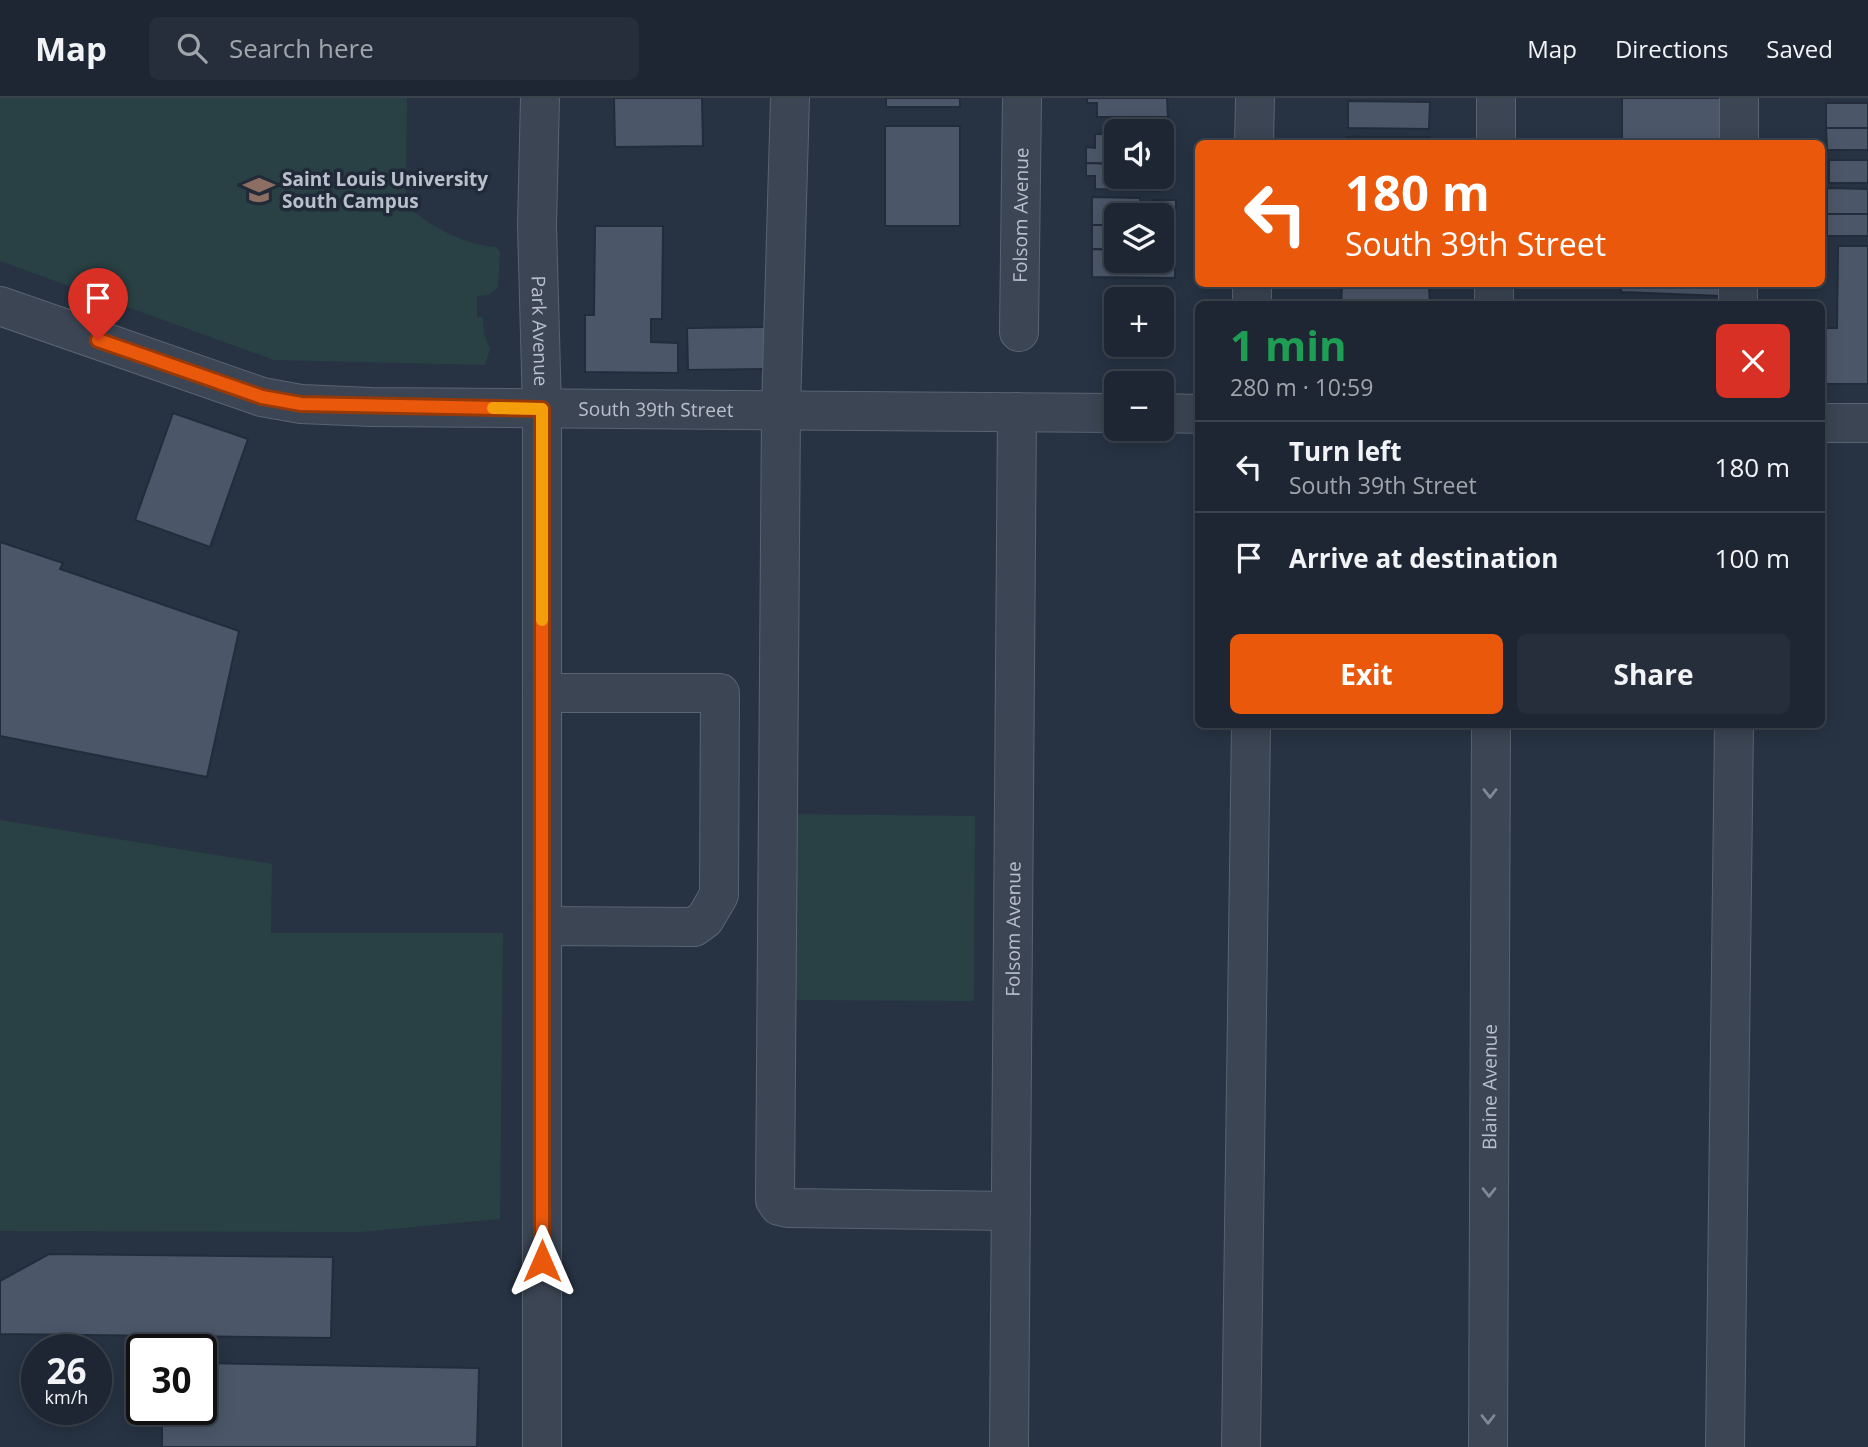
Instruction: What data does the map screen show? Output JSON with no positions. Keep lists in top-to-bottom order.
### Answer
{
  "streets": {
    "street": [
      "Folsom Avenue",
      "Park Avenue",
      "South 39th Street",
      "Blaine Avenue"
    ]
  },
  "crossings": [
    ["Folsom Avenue", "South 39th Street"],
    ["Park Avenue", "South 39th Street"]
  ],
  "places": {
    "school or university": ["Saint Louis University South Campus"]
  },
  "page": {
    "header": "Map",
    "search": "Search here",
    "nav": ["Map", "Directions", "Saved"],
    "map_buttons": ["+", "−"],
    "turn": ["180 m", "South 39th Street"],
    "heading": ["1 min", "280 m · 10:59"],
    "list": [
      {
        "name": "Turn left",
        "note": "South 39th Street",
        "value": "180 m"
      },
      {
        "name": "Arrive at destination",
        "value": "100 m"
      }
    ],
    "buttons": ["Exit", "Share"],
    "speed": "26 km/h",
    "limit": "30"
  }
}
